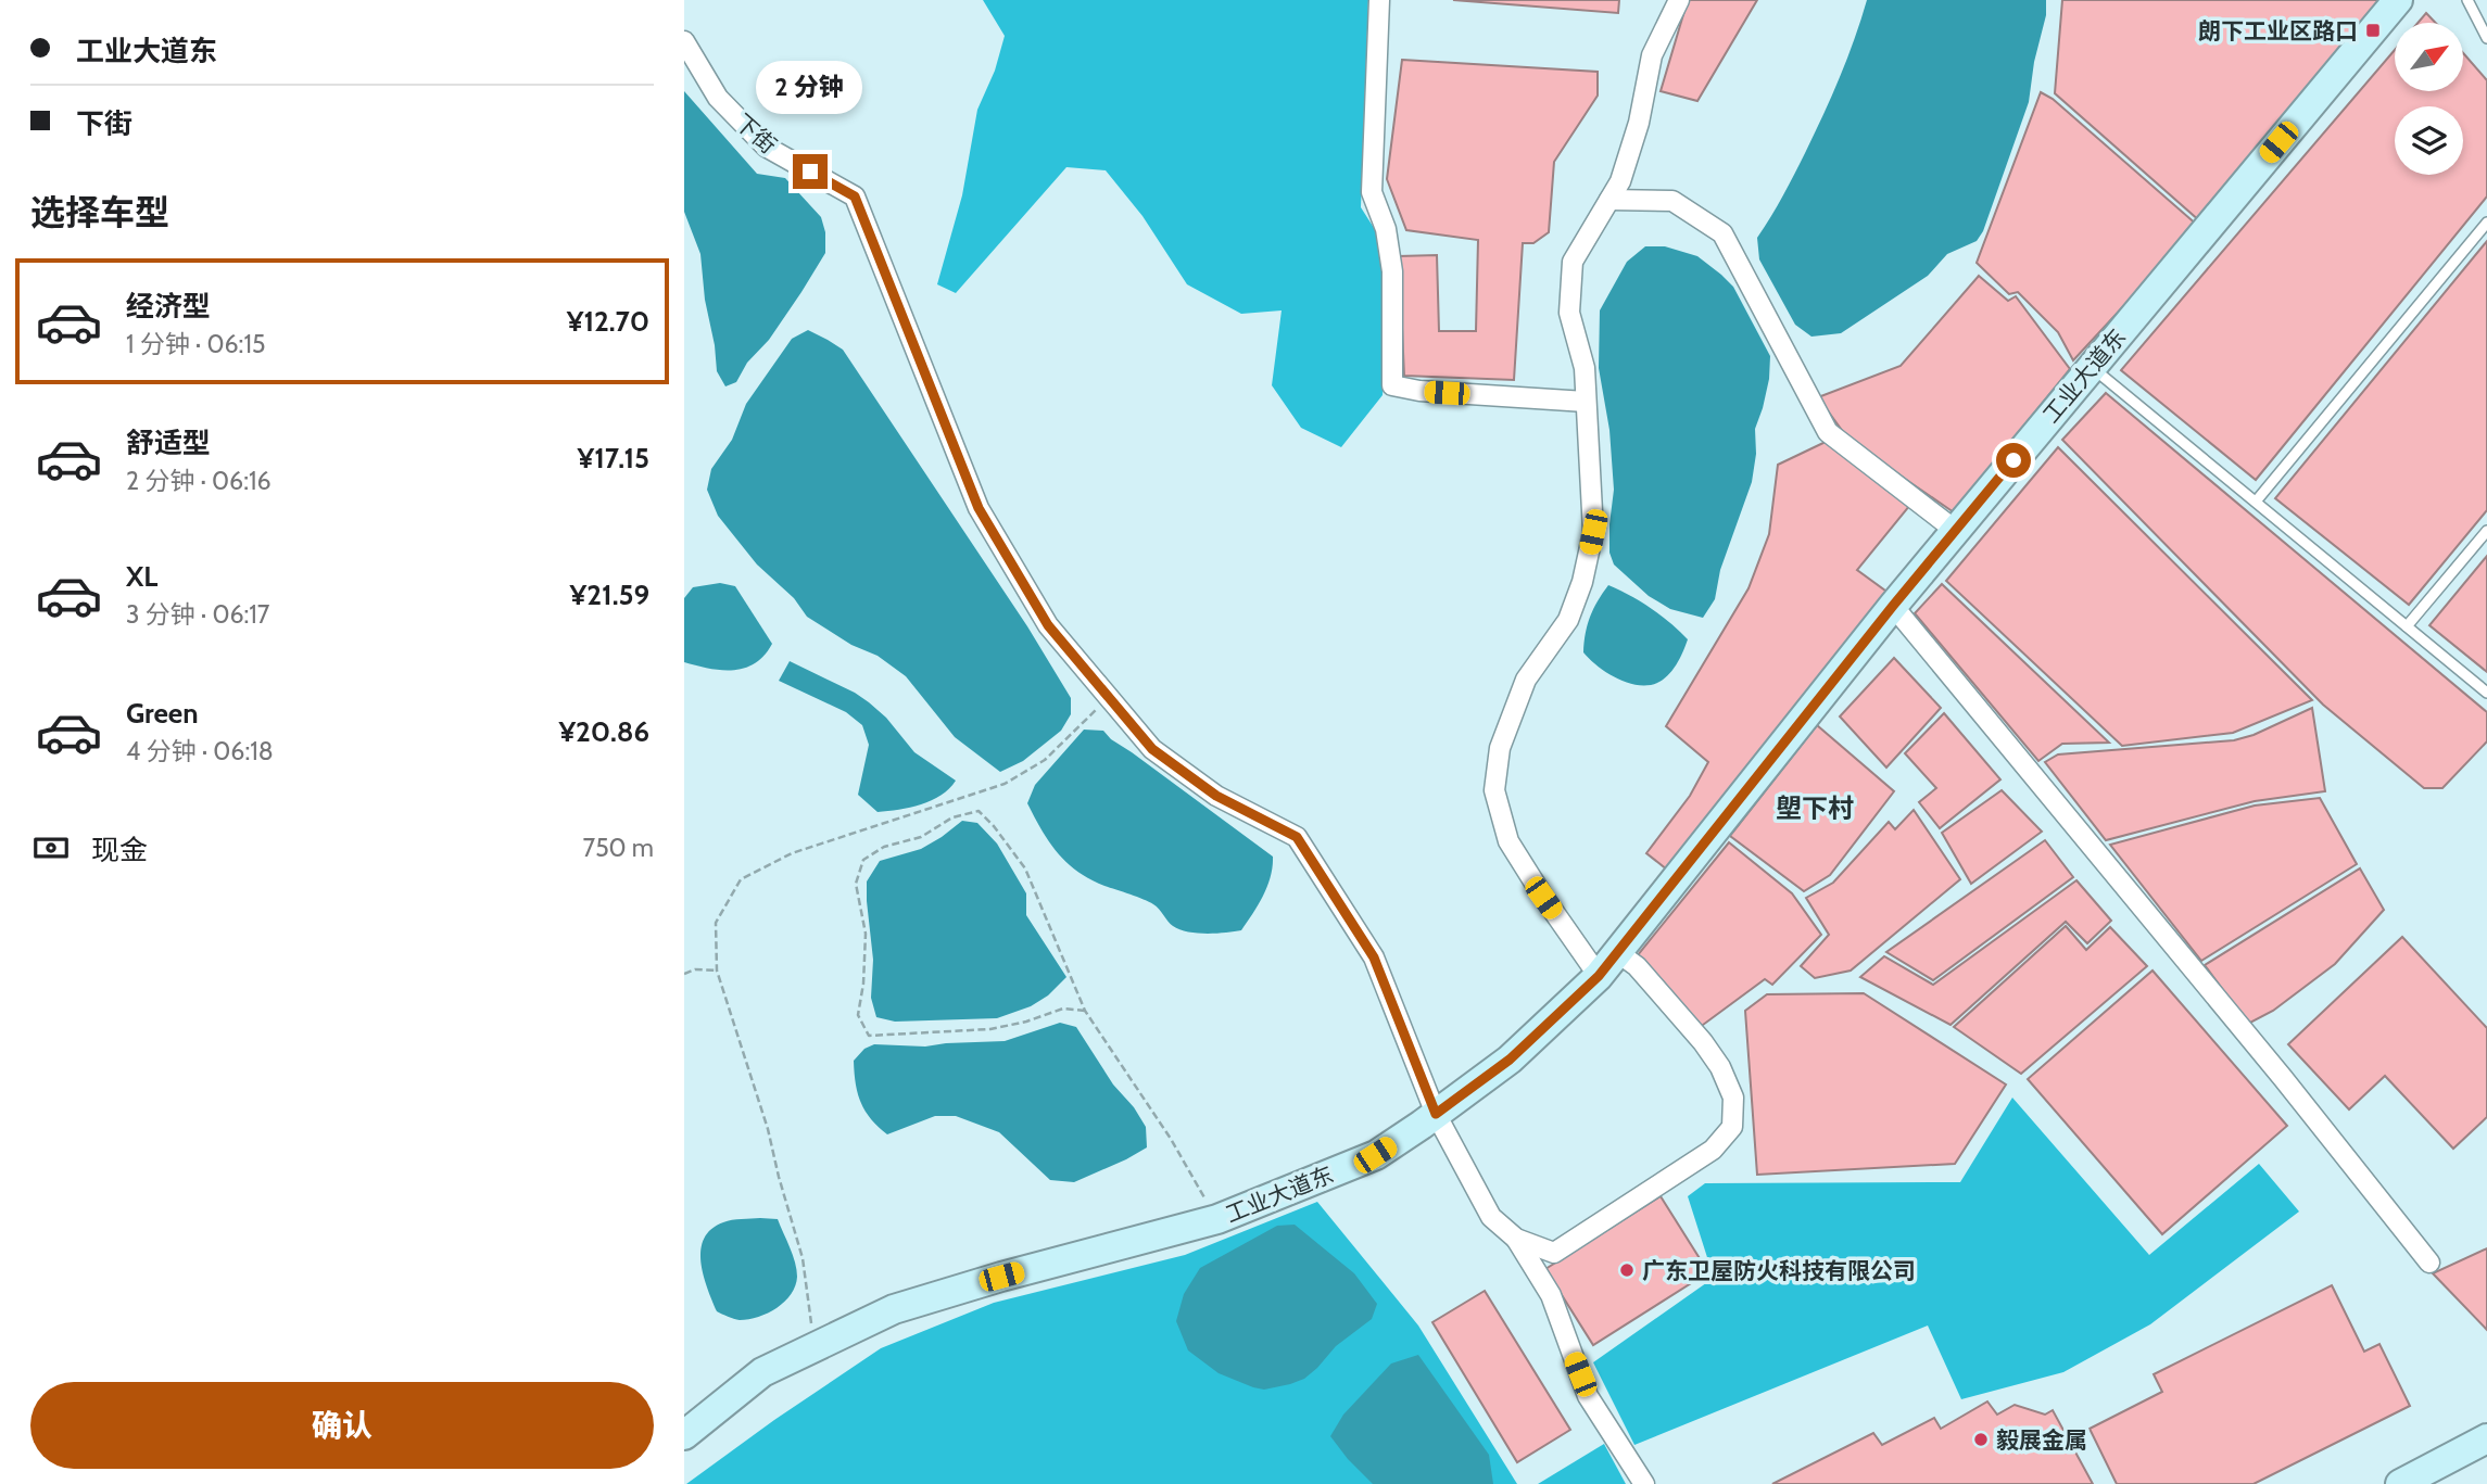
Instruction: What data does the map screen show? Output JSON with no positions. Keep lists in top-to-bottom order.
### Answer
{
  "streets": {
    "street": ["下街", "工业大道东"]
  },
  "districts": ["塱下村"],
  "places": {
    "transit": ["朗下工业区路口"],
    "other": ["广东卫屋防火科技有限公司", "毅展金属"]
  },
  "north": "top right",
  "page": {
    "banner": ["工业大道东", "下街"],
    "bubble": "2 分钟",
    "heading": "选择车型",
    "list": [
      {
        "name": "经济型",
        "note": "1 分钟 · 06:15",
        "value": "¥12.70"
      },
      {
        "name": "舒适型",
        "note": "2 分钟 · 06:16",
        "value": "¥17.15"
      },
      {
        "name": "XL",
        "note": "3 分钟 · 06:17",
        "value": "¥21.59"
      },
      {
        "name": "Green",
        "note": "4 分钟 · 06:18",
        "value": "¥20.86"
      }
    ],
    "pay": ["现金", "750 m"],
    "buttons": "确认"
  }
}
